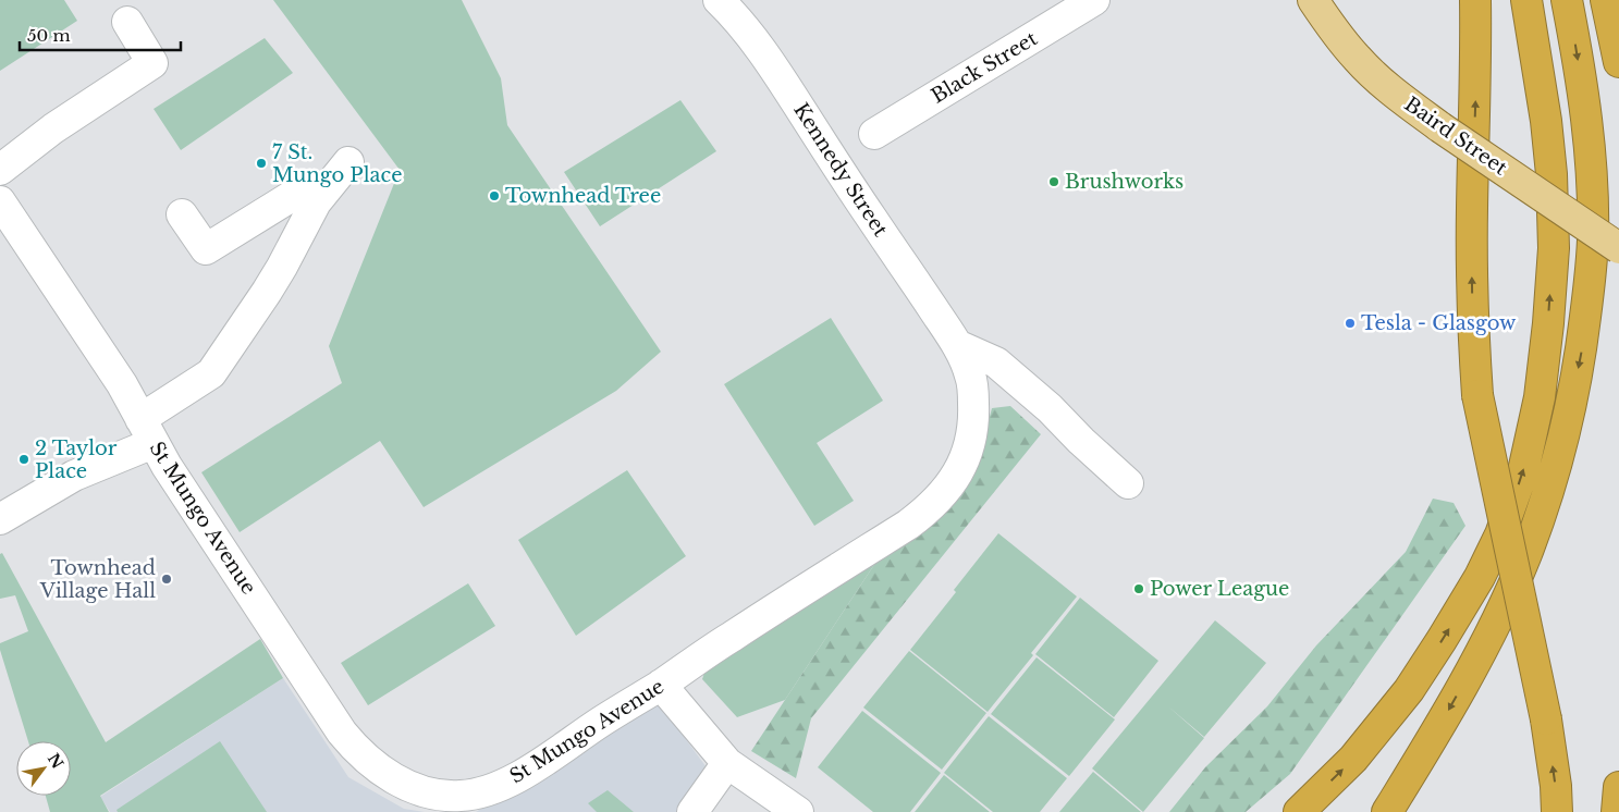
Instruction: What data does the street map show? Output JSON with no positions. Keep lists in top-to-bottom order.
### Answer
{
  "streets": {
    "main road": ["Baird Street"],
    "street": ["Black Street", "Kennedy Street", "St Mungo Avenue"]
  },
  "crossings": [
    ["Kennedy Street", "St Mungo Avenue"]
  ],
  "places": [
    "7 St. Mungo Place",
    "Brushworks",
    "Townhead Tree",
    "Tesla - Glasgow",
    "2 Taylor Place",
    "Townhead Village Hall",
    "Power League"
  ],
  "scale_bar": "50 m",
  "north": "top right"
}
